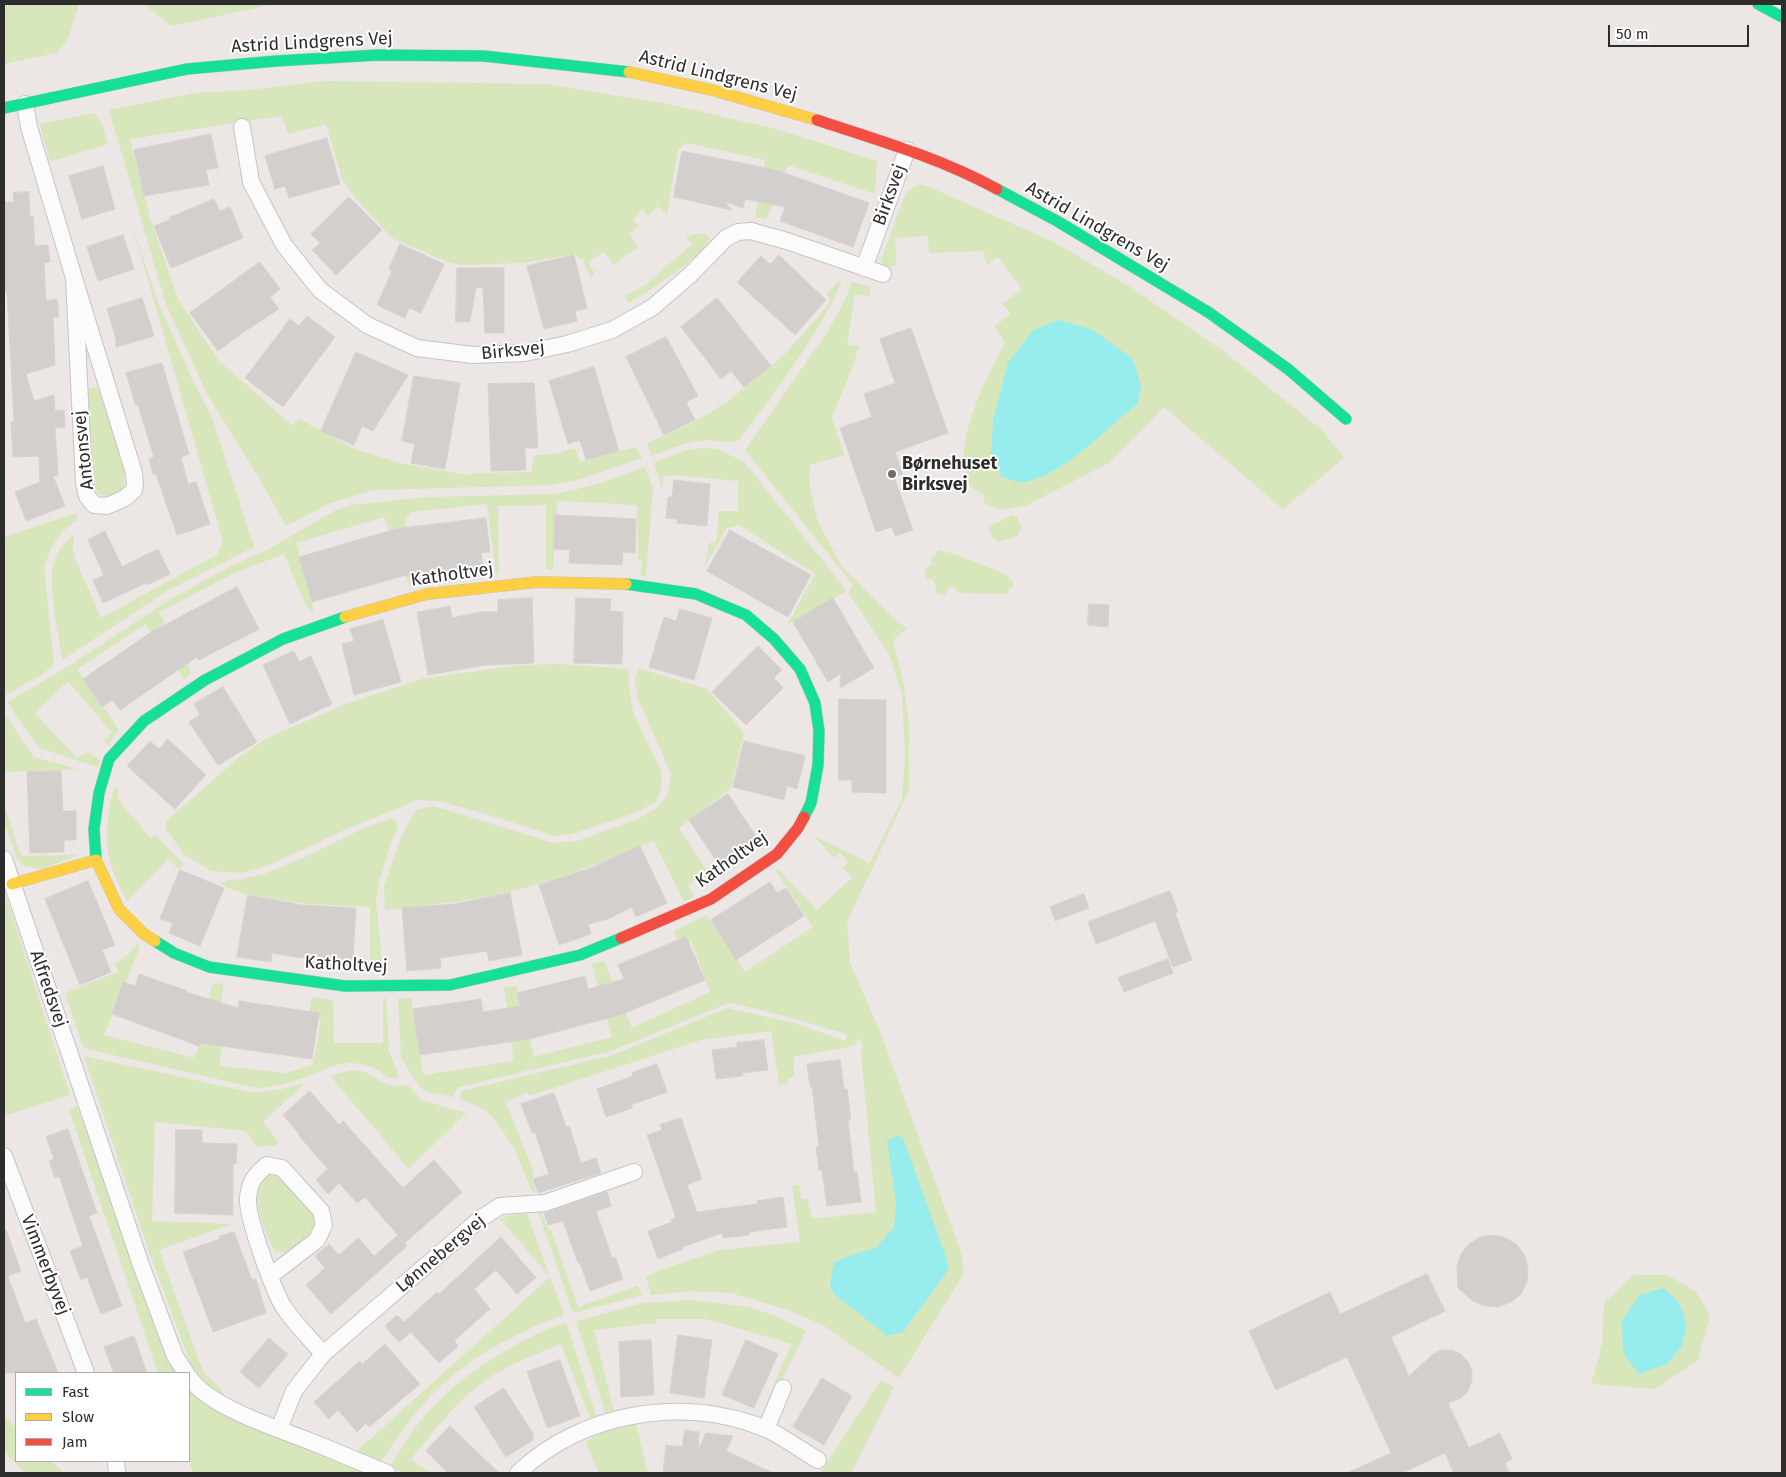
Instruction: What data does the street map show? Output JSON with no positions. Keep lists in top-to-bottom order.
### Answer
{
  "streets": {
    "main road": ["Astrid Lindgrens Vej", "Katholtvej"],
    "street": [
      "Birksvej",
      "Antonsvej",
      "Alfredsvej",
      "Lønnebergvej",
      "Vimmerbyvej"
    ]
  },
  "crossings": [
    ["Astrid Lindgrens Vej", "Birksvej"],
    ["Astrid Lindgrens Vej", "Antonsvej"]
  ],
  "places": ["Børnehuset Birksvej"],
  "legend": ["Fast", "Slow", "Jam"],
  "scale_bar": "50 m"
}
